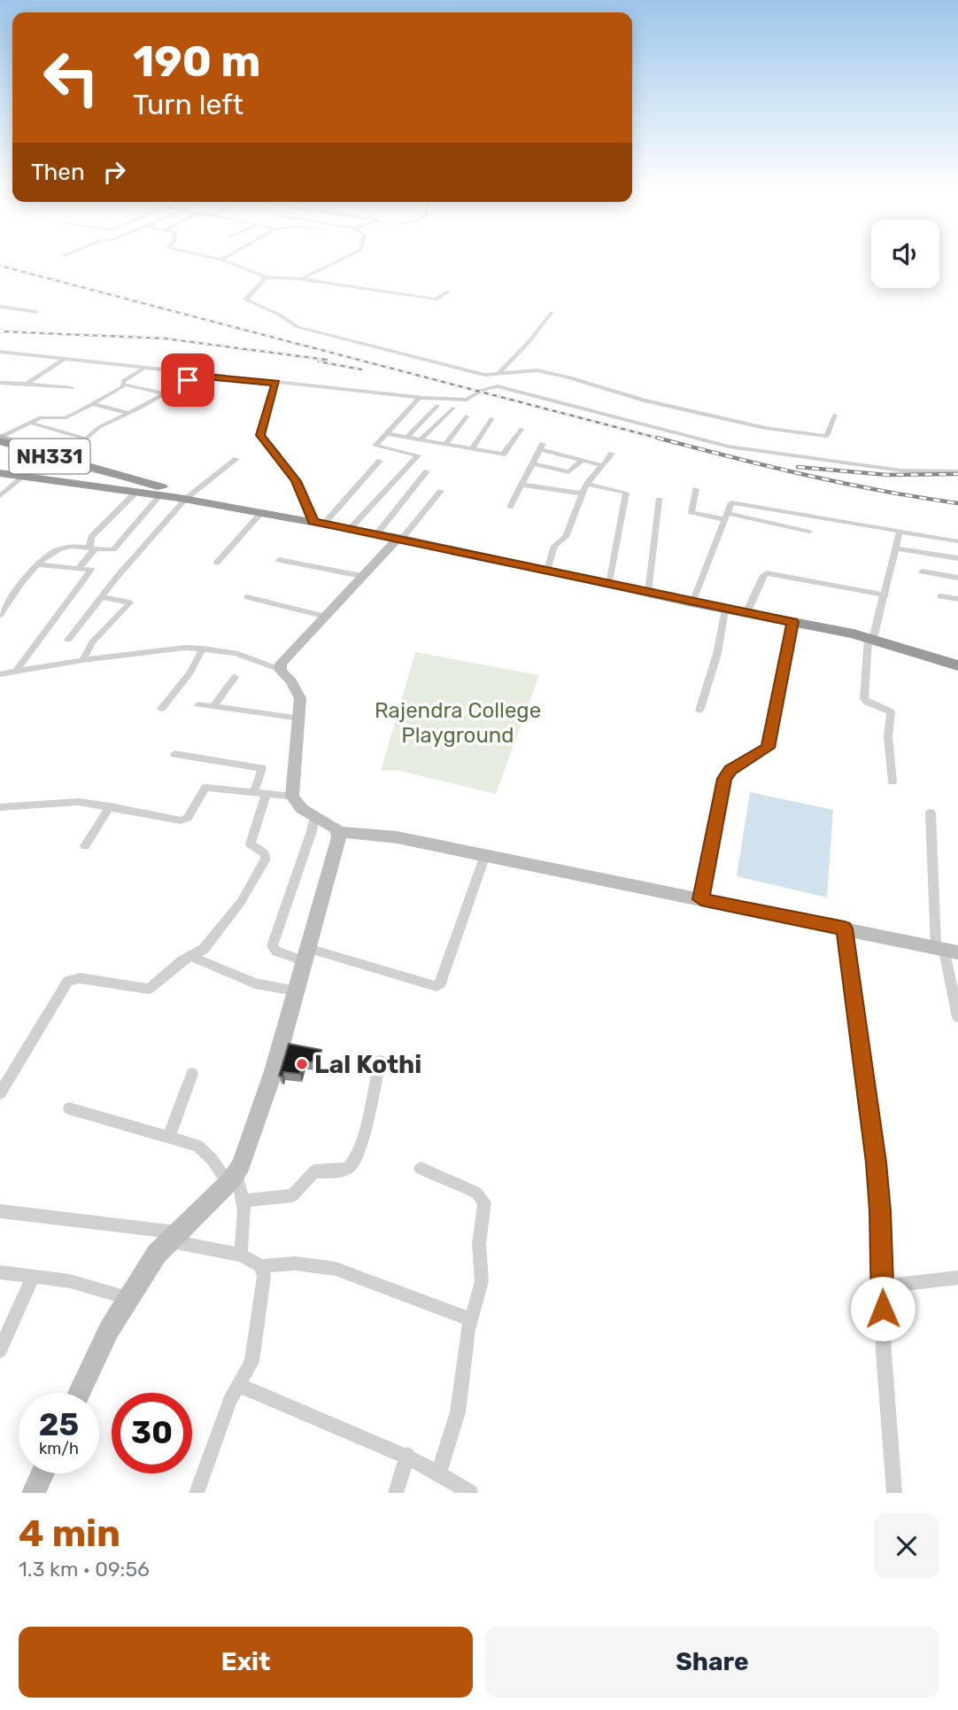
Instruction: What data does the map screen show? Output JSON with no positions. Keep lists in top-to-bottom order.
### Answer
{
  "streets": {
    "highway": ["NH331"]
  },
  "parks": ["Rajendra College Playground"],
  "places": ["Lal Kothi"],
  "page": {
    "turn": ["190 m", "Turn left"],
    "then": "Then",
    "speed": "25 km/h",
    "limit": "30",
    "heading": ["4 min", "1.3 km · 09:56"],
    "buttons": ["Exit", "Share"]
  }
}
